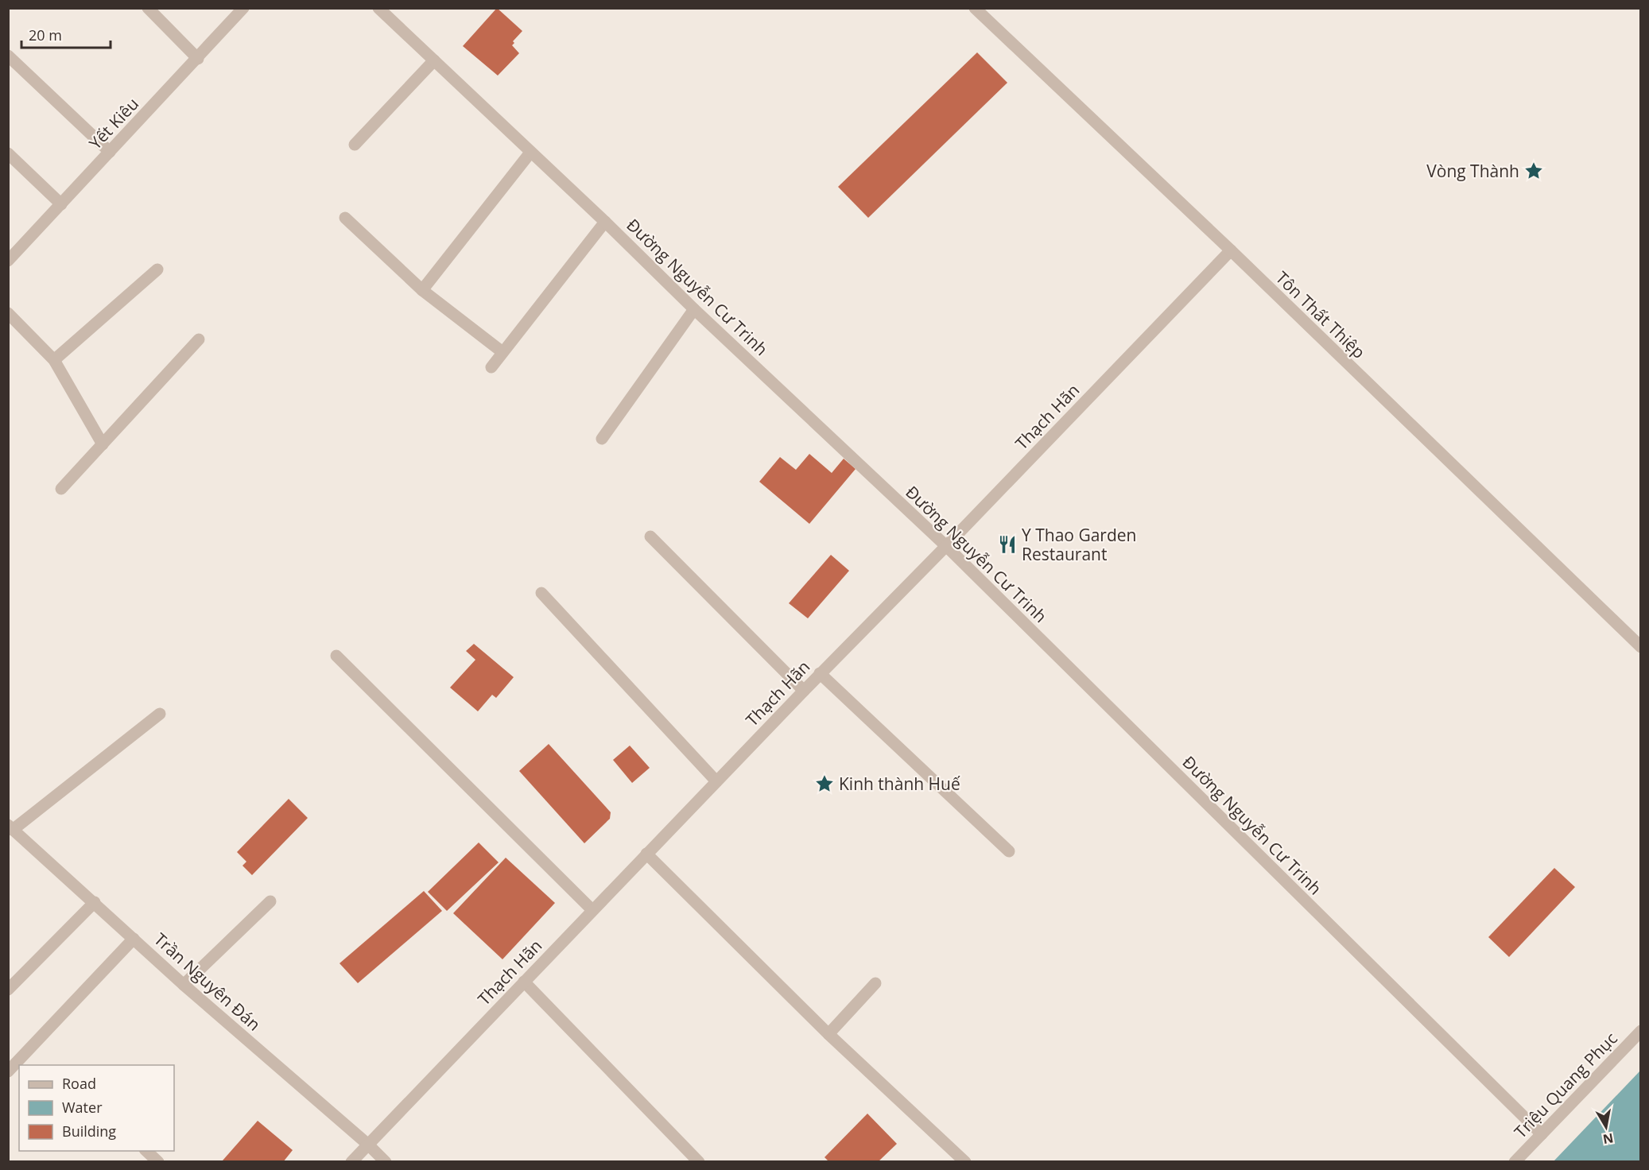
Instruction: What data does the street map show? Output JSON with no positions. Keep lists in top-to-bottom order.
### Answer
{
  "streets": {
    "street": [
      "Yết Kiêu",
      "Đường Nguyễn Cư Trinh",
      "Tôn Thất Thiệp",
      "Thạch Hãn",
      "Trần Nguyên Đán",
      "Triệu Quang Phục"
    ]
  },
  "crossings": [
    ["Đường Nguyễn Cư Trinh", "Thạch Hãn"],
    ["Đường Nguyễn Cư Trinh", "Triệu Quang Phục"],
    ["Tôn Thất Thiệp", "Thạch Hãn"],
    ["Thạch Hãn", "Trần Nguyên Đán"]
  ],
  "places": {
    "place": ["Vòng Thành", "Kinh thành Huế"],
    "restaurant": ["Y Thao Garden Restaurant"]
  },
  "legend": ["Road", "Water", "Building"],
  "scale_bar": "20 m",
  "north": "bottom"
}
